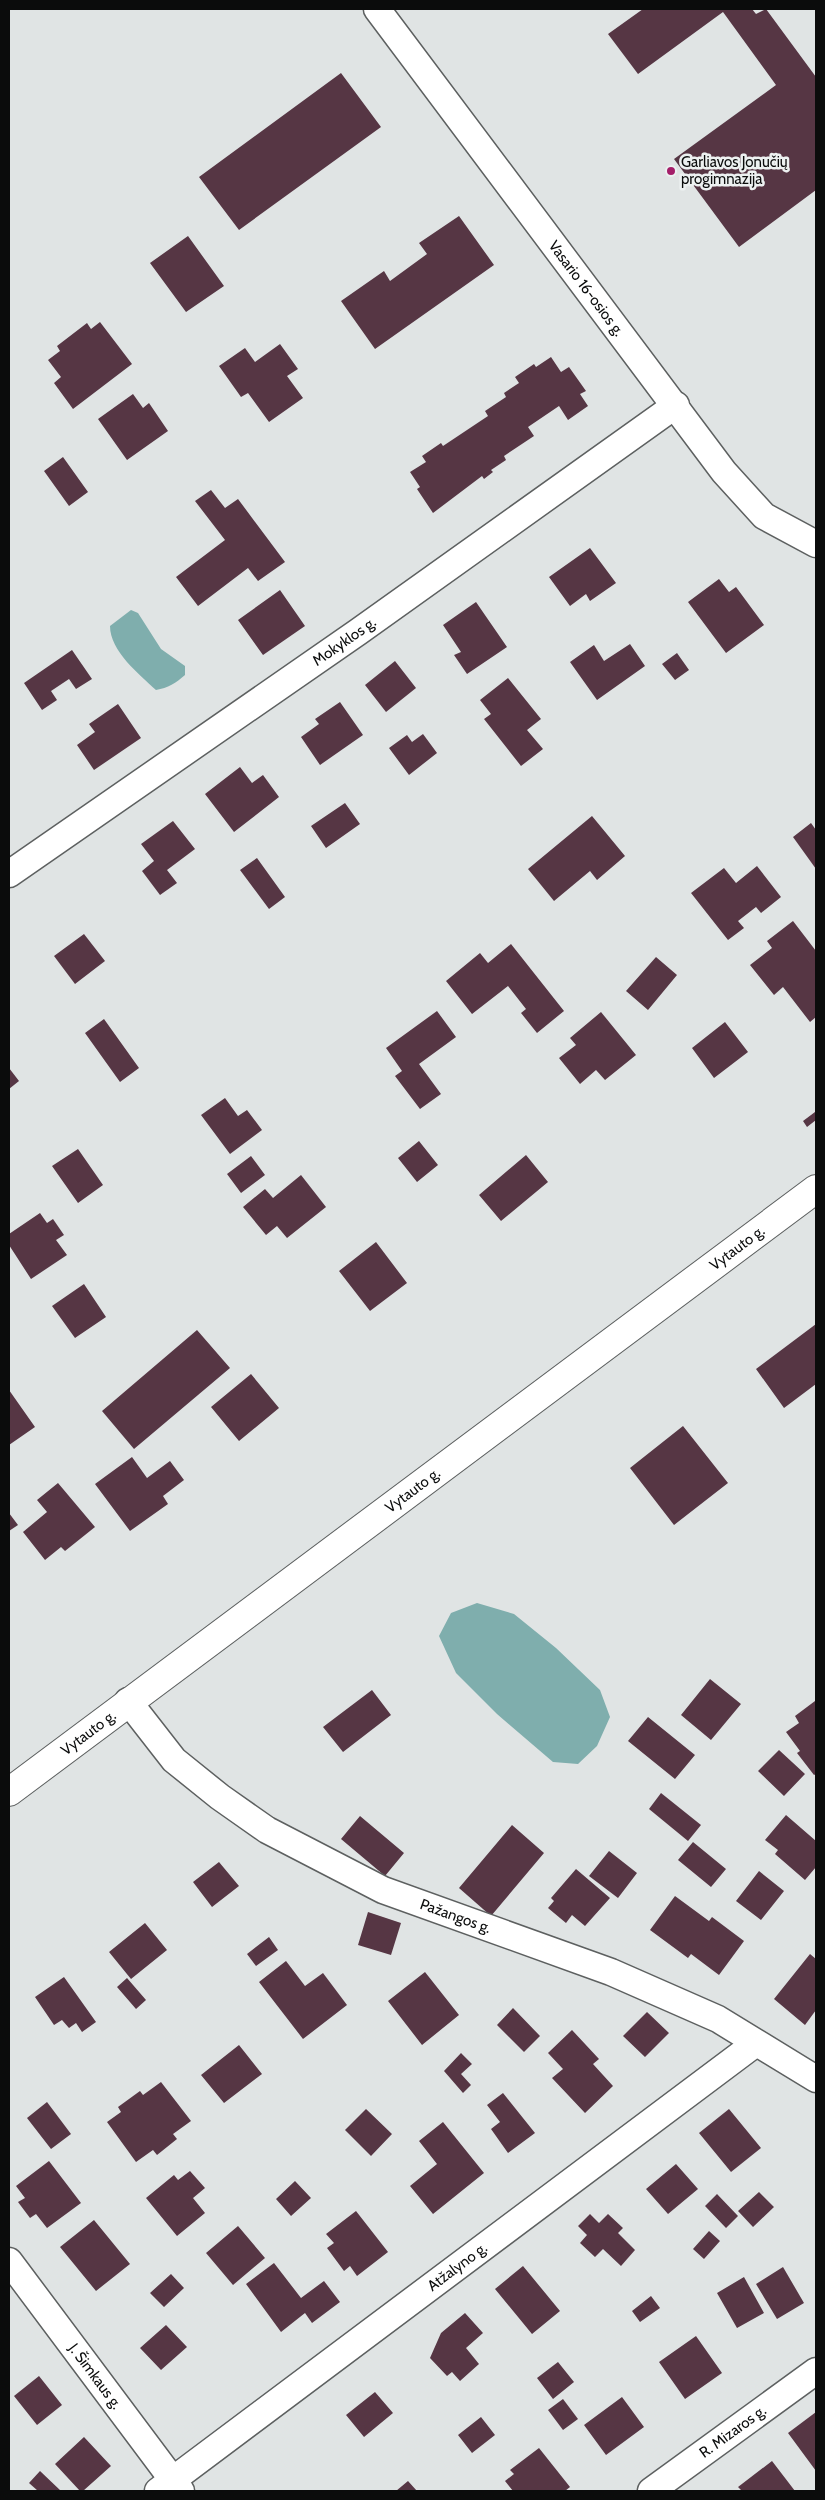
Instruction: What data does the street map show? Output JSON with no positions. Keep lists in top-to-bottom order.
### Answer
{
  "streets": {
    "main road": ["Vytauto g."],
    "street": [
      "Vasario 16-osios g.",
      "Mokyklos g.",
      "Pažangos g.",
      "Atžalyno g.",
      "J. Šimkaus g.",
      "R. Mizaros g."
    ]
  },
  "crossings": [
    ["Vasario 16-osios g.", "Mokyklos g."],
    ["Vytauto g.", "Pažangos g."],
    ["Pažangos g.", "Atžalyno g."],
    ["Atžalyno g.", "J. Šimkaus g."]
  ],
  "places": ["Garliavos Jonučių progimnazija"]
}
